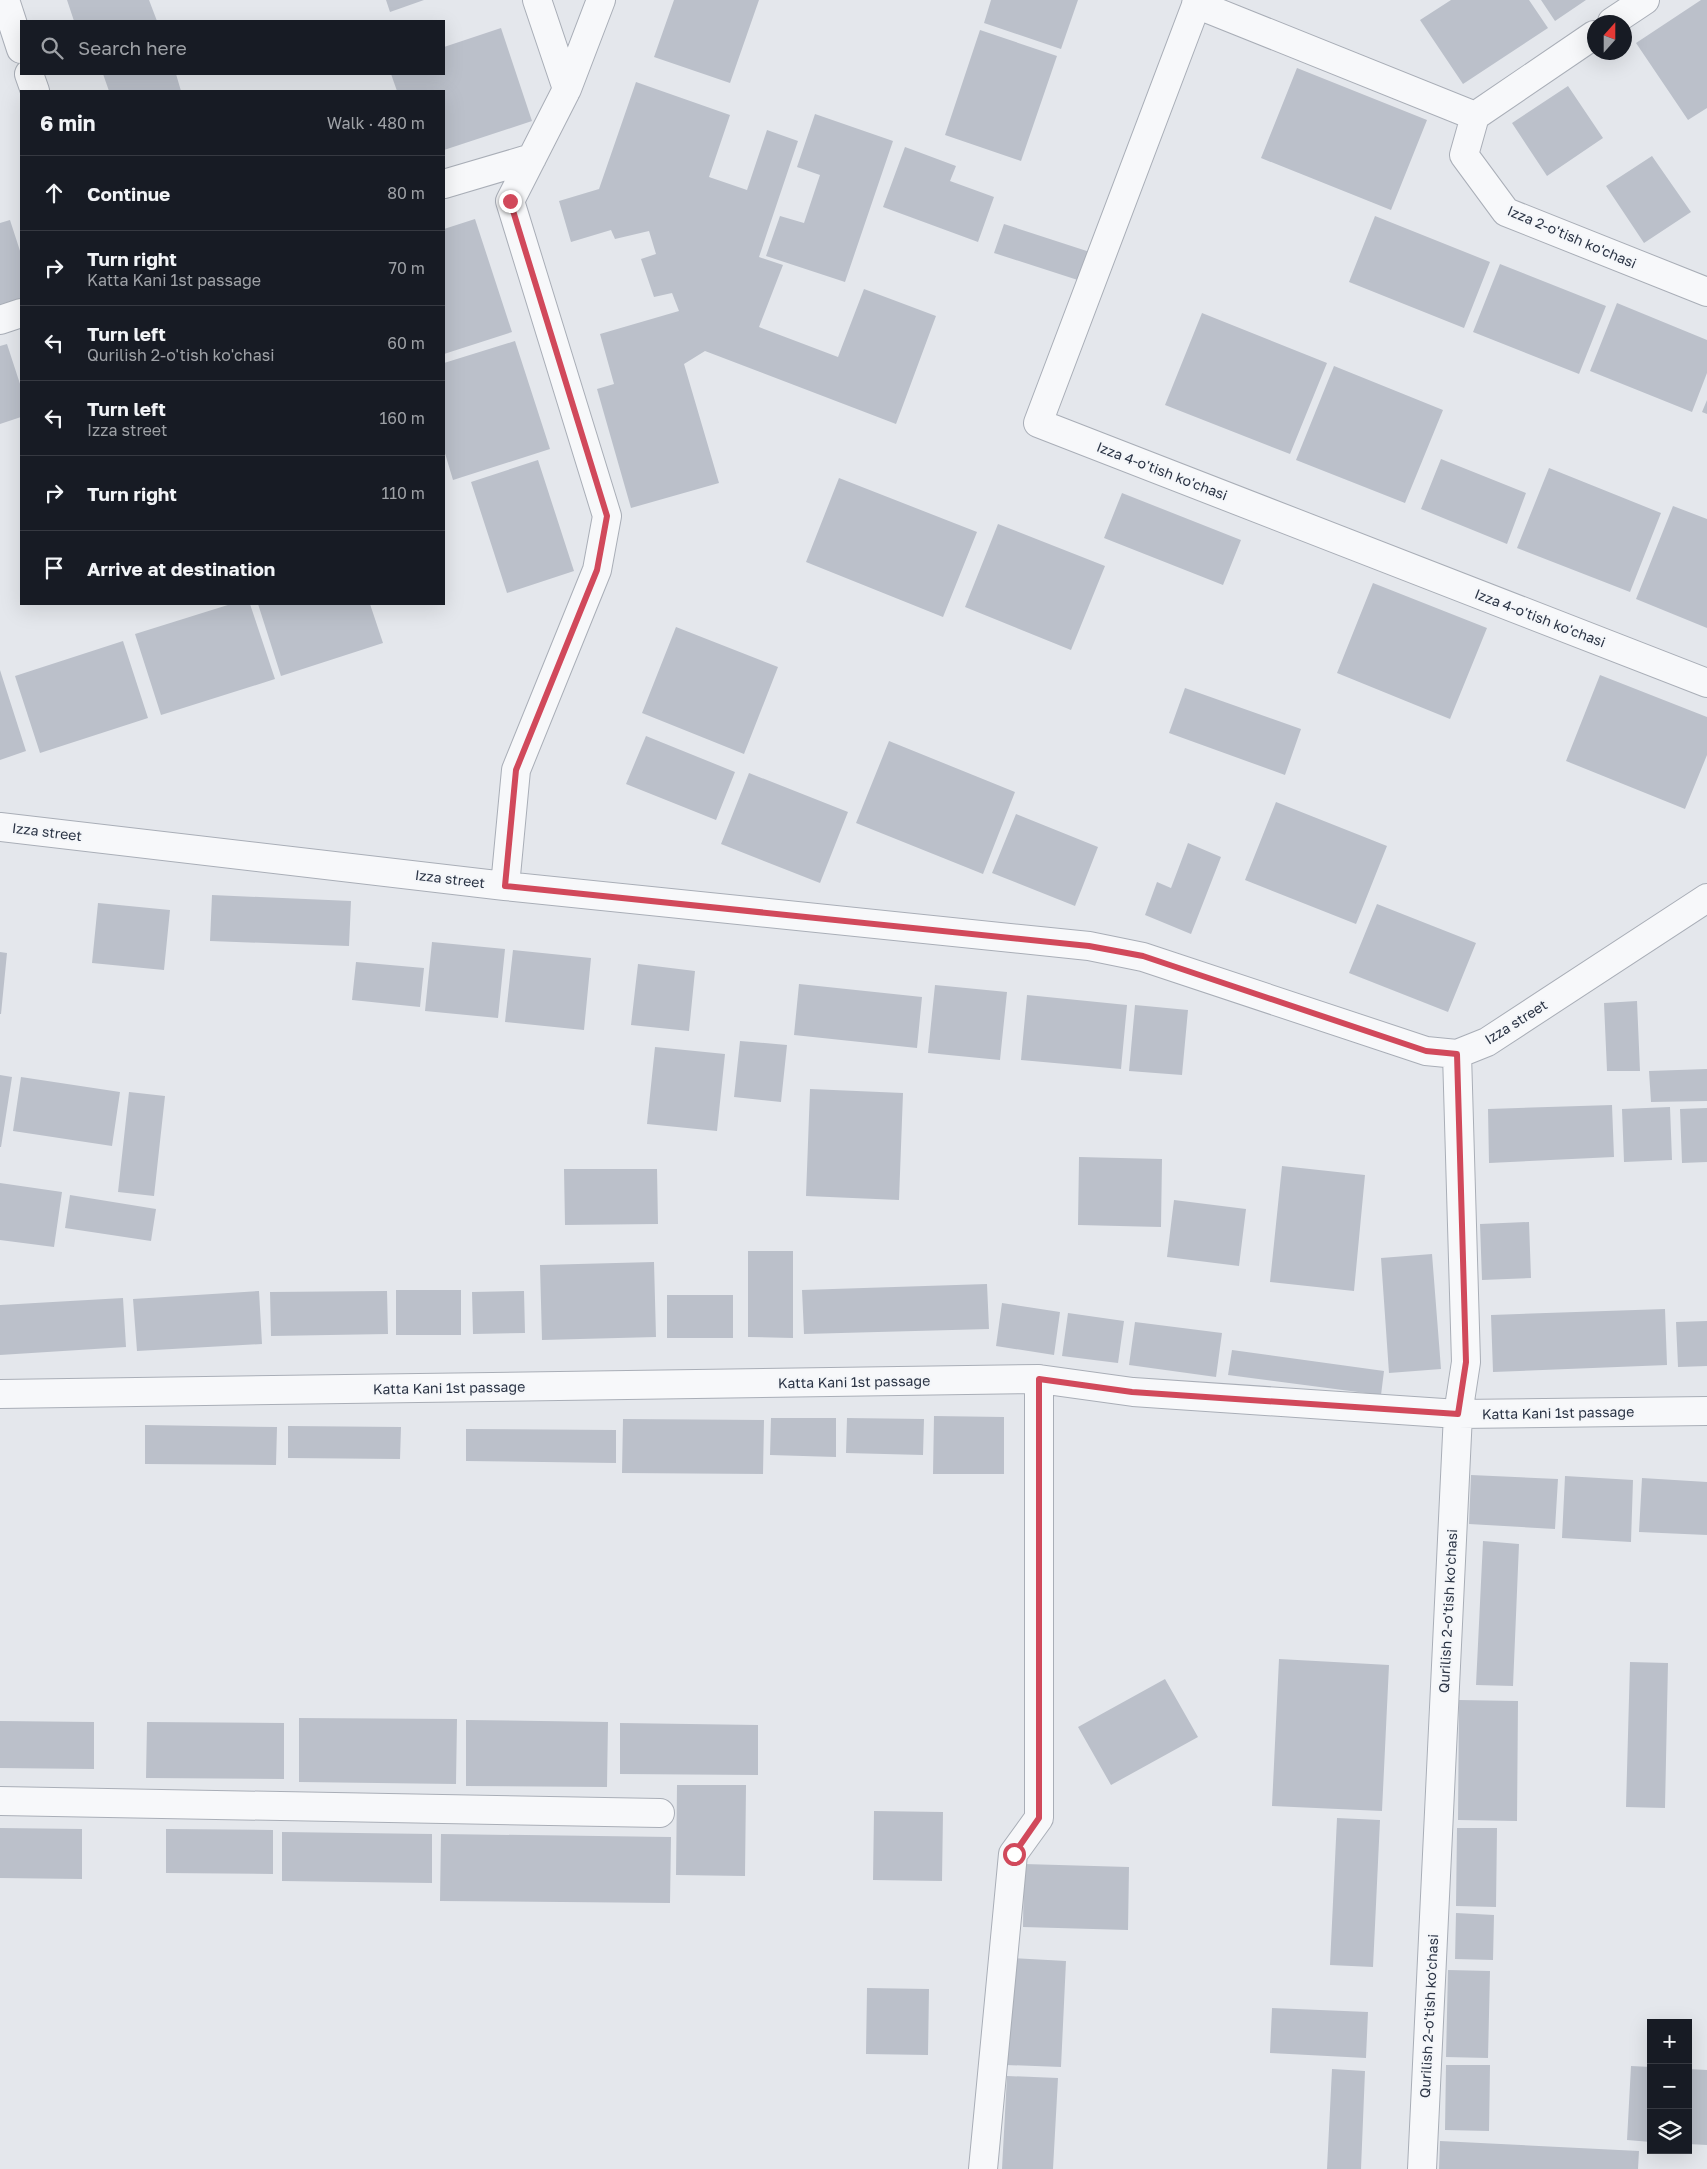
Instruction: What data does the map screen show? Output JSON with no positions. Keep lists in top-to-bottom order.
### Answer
{
  "streets": {
    "street": [
      "Izza 2-o'tish ko'chasi",
      "Izza 4-o'tish ko'chasi",
      "Izza street",
      "Katta Kani 1st passage",
      "Qurilish 2-o'tish ko'chasi"
    ]
  },
  "crossings": [
    ["Izza street", "Qurilish 2-o'tish ko'chasi"],
    ["Katta Kani 1st passage", "Qurilish 2-o'tish ko'chasi"]
  ],
  "north": "top",
  "page": {
    "search": "Search here",
    "heading": ["6 min", "Walk · 480 m"],
    "list": [
      ["Continue", "80 m"],
      ["Turn right", "Katta Kani 1st passage", "70 m"],
      ["Turn left", "Qurilish 2-o'tish ko'chasi", "60 m"],
      ["Turn left", "Izza street", "160 m"],
      ["Turn right", "110 m"],
      "Arrive at destination"
    ],
    "map_buttons": ["+", "−"]
  }
}
